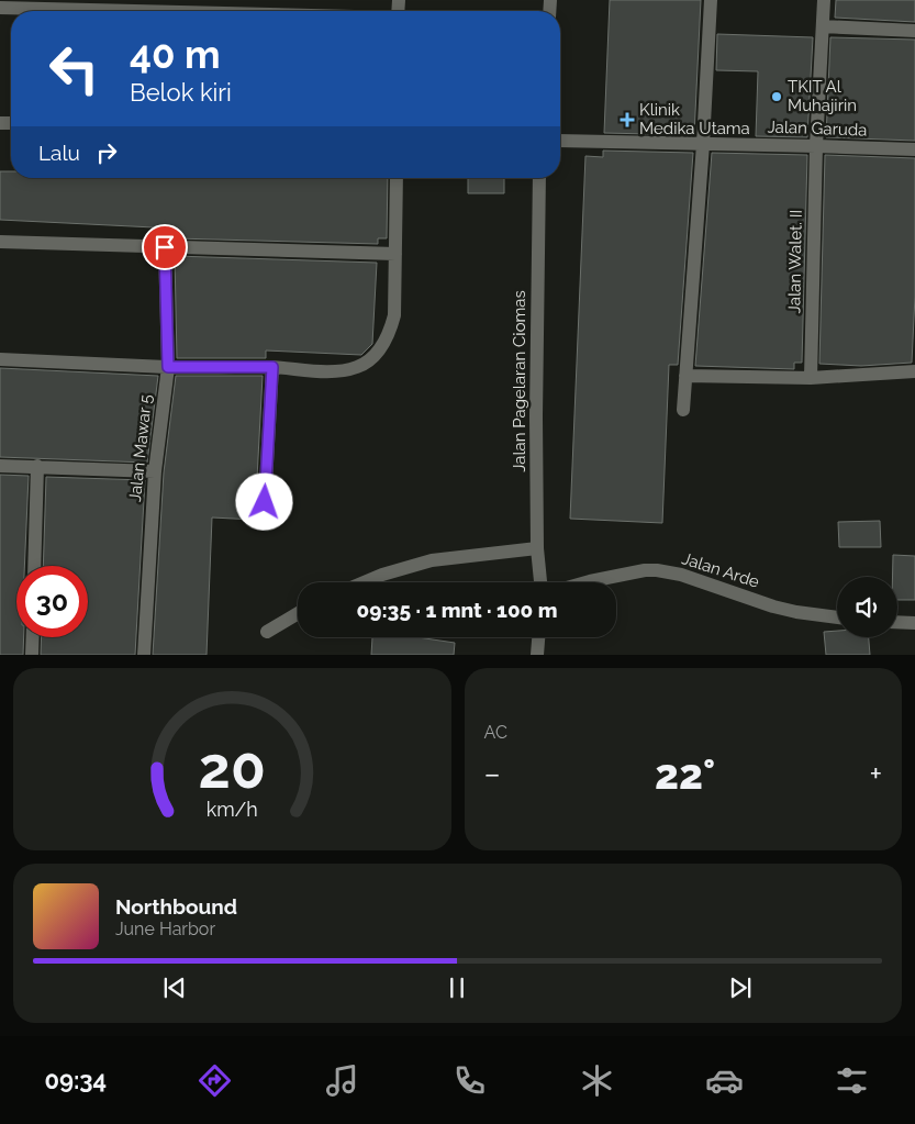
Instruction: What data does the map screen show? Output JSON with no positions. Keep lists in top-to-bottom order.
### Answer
{
  "streets": {
    "street": [
      "Jalan Garuda",
      "Jalan Walet. II",
      "Jalan Pagelaran Ciomas",
      "Jalan Mawar 5",
      "Jalan Arde"
    ]
  },
  "crossings": [
    ["Jalan Garuda", "Jalan Walet. II"]
  ],
  "places": {
    "other": ["TKIT Al Muhajirin"],
    "health": ["Klinik Medika Utama"]
  },
  "page": {
    "turn": ["40 m", "Belok kiri"],
    "then": "Lalu",
    "limit": "30",
    "trip": "09:35 · 1 mnt · 100 m",
    "tile": "AC",
    "heat": ["−", "22°", "+"],
    "song": ["Northbound", "June Harbor"],
    "tabs": "09:34",
    "gauge": ["20", "km/h"]
  }
}
